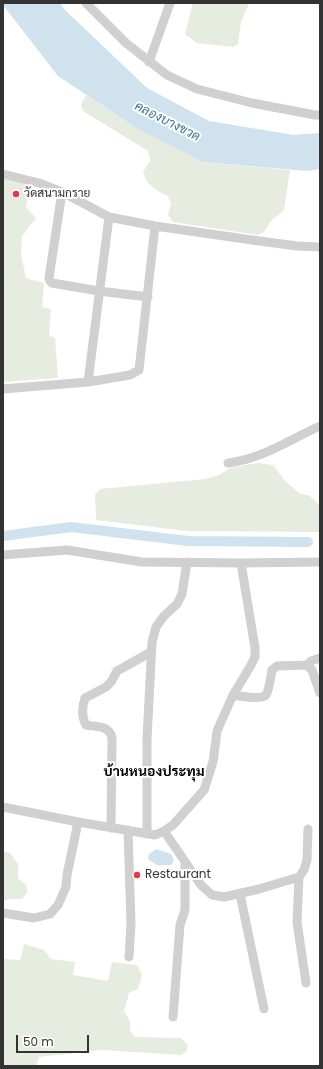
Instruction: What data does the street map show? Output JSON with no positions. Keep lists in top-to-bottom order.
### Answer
{
  "districts": ["บ้านหนองประทุม"],
  "water": ["คลองบางขวด"],
  "places": ["วัดสนามกราย", "Restaurant"],
  "scale_bar": "50 m"
}
